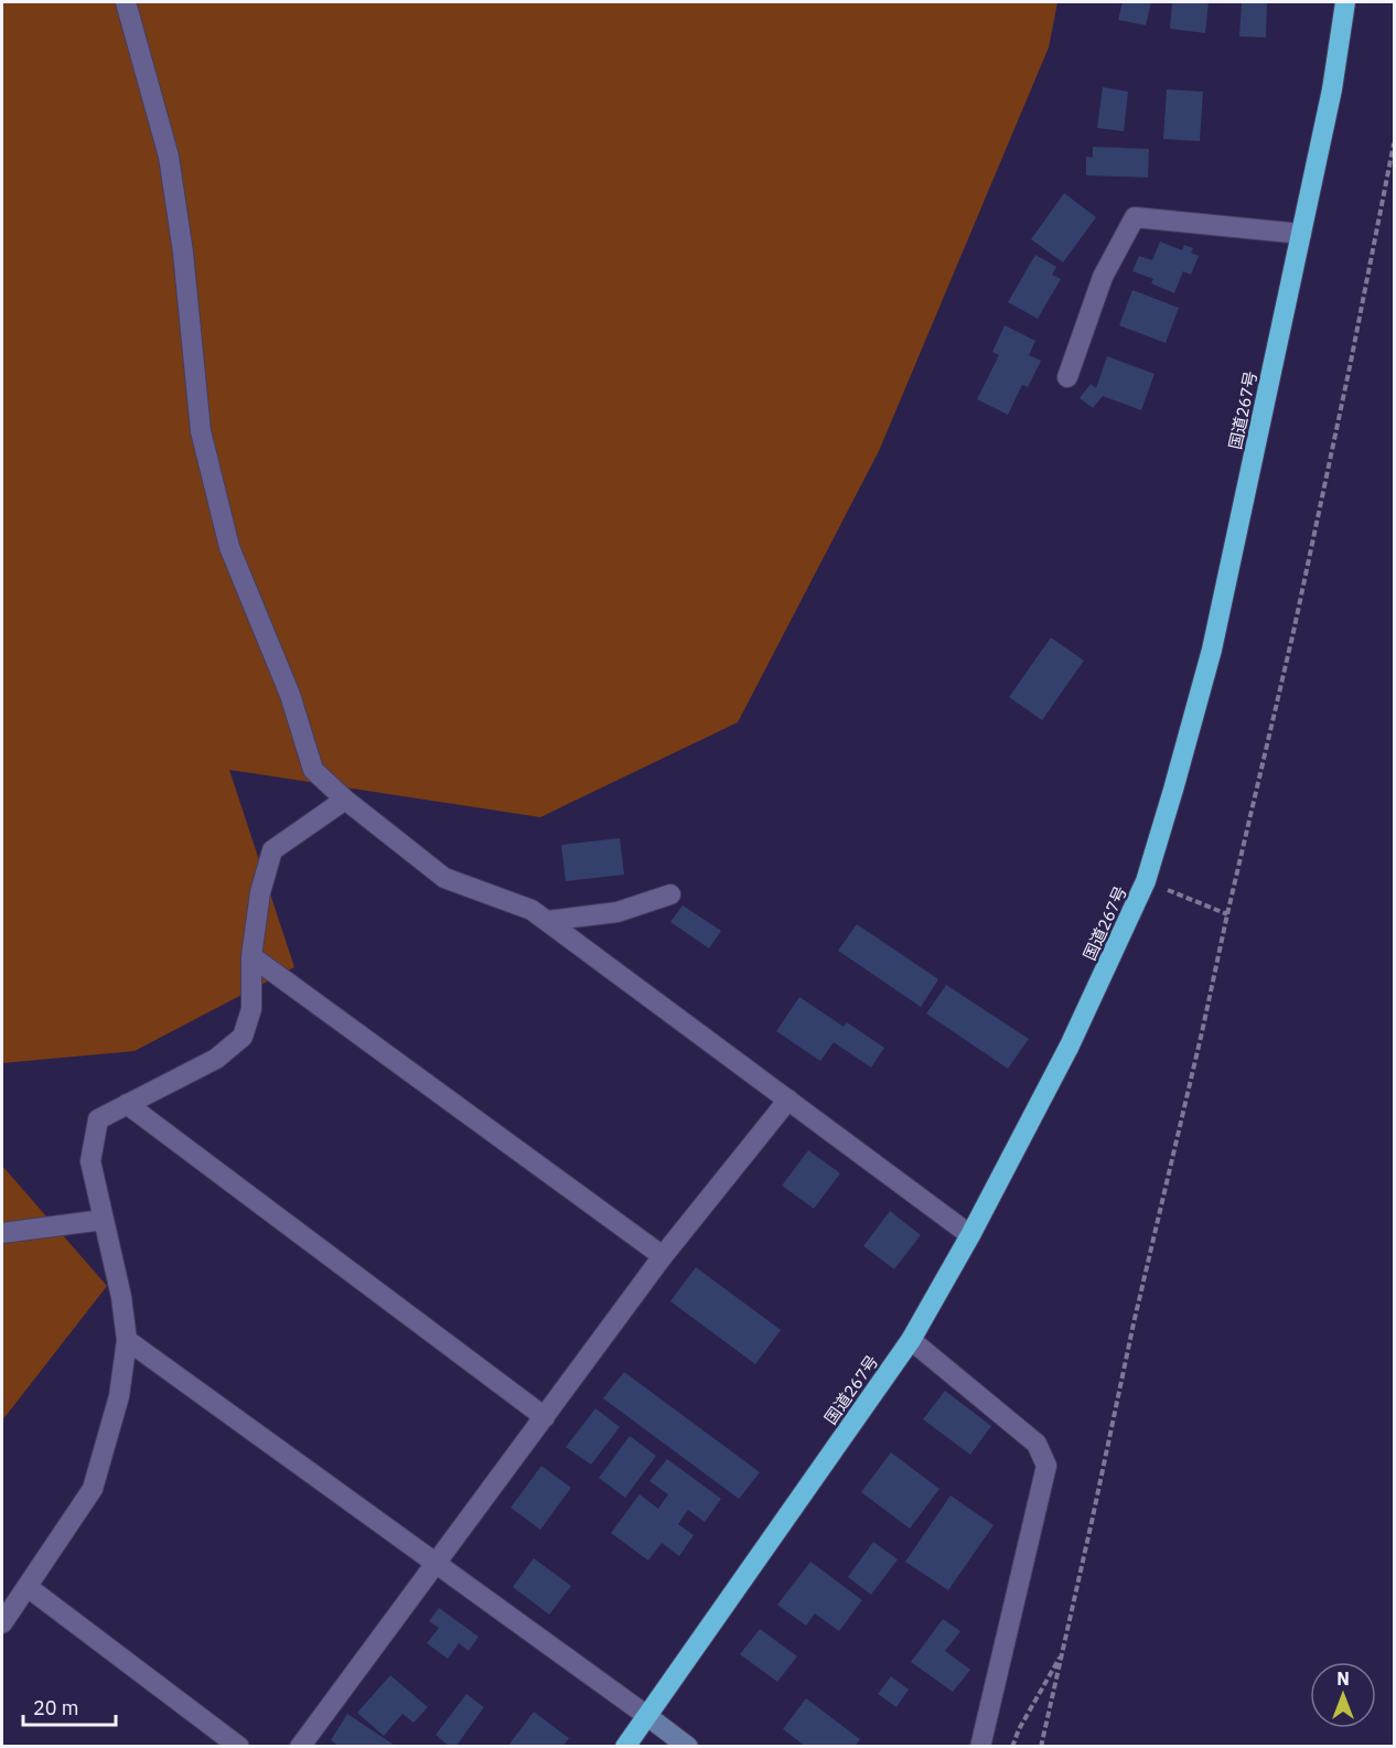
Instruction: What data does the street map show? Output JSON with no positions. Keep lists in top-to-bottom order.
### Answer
{
  "streets": {
    "highway": ["国道267号"]
  },
  "scale_bar": "20 m",
  "north": "top"
}
